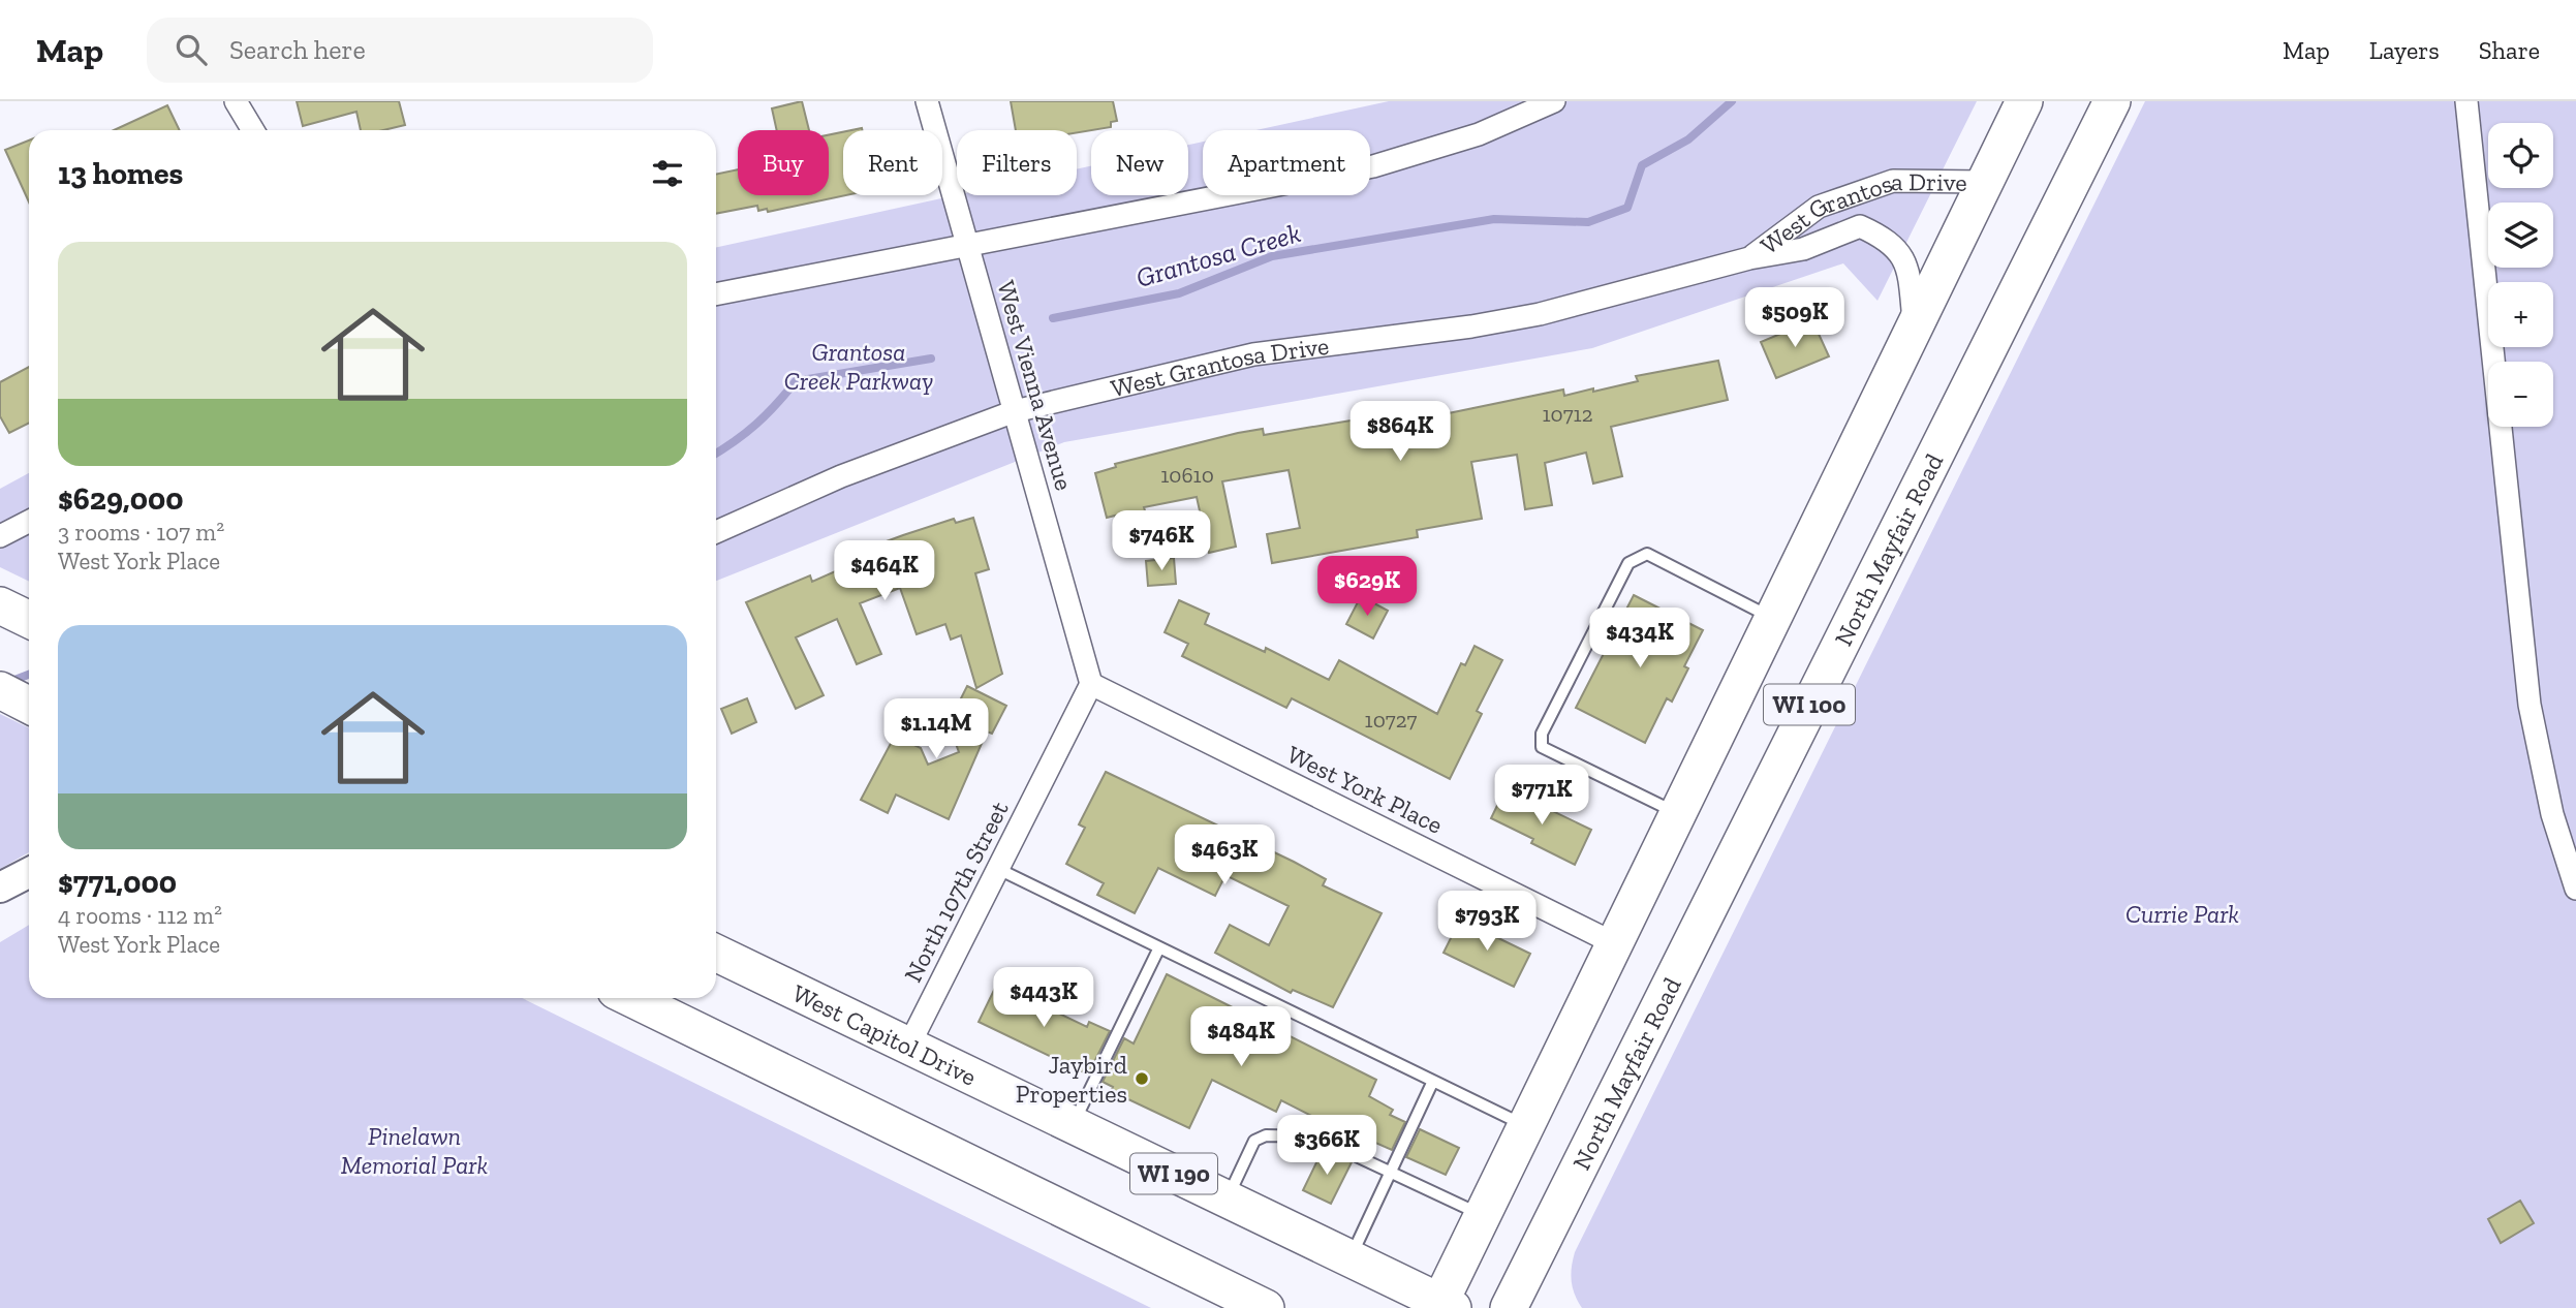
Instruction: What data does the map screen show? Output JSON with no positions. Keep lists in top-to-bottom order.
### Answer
{
  "streets": {
    "main road": [
      "North Mayfair Road",
      "WI 100",
      "West Capitol Drive",
      "WI 190"
    ],
    "street": [
      "West Grantosa Drive",
      "West Vienna Avenue",
      "West York Place",
      "North 107th Street"
    ]
  },
  "crossings": [
    ["West Grantosa Drive", "West Vienna Avenue"],
    ["West Grantosa Drive", "WI 100"],
    ["West Vienna Avenue", "West York Place"],
    ["West Vienna Avenue", "North 107th Street"],
    ["WI 100", "West York Place"],
    ["WI 100", "West Capitol Drive"],
    ["West York Place", "North 107th Street"],
    ["North 107th Street", "West Capitol Drive"]
  ],
  "water": ["Grantosa Creek"],
  "parks": ["Grantosa Creek Parkway", "Currie Park", "Pinelawn Memorial Park"],
  "places": ["Jaybird Properties"],
  "house_numbers": ["10712", "10610", "10727"],
  "page": {
    "header": "Map",
    "search": "Search here",
    "nav": ["Map", "Layers", "Share"],
    "map_buttons": ["+", "−"],
    "chip": [
      "Buy",
      "Rent",
      "Filters",
      "New",
      "Apartment"
    ],
    "heading": "13 homes",
    "list": [
      {
        "name": "$629,000",
        "note": "3 rooms · 107 m² · West York Place"
      },
      {
        "name": "$771,000",
        "note": "4 rooms · 112 m² · West York Place"
      }
    ],
    "price": [
      "$509K",
      "$864K",
      "$746K",
      "$464K",
      "$629K",
      "$434K",
      "$1.14M",
      "$771K",
      "$463K",
      "$793K",
      "$443K",
      "$484K",
      "$366K"
    ]
  }
}
